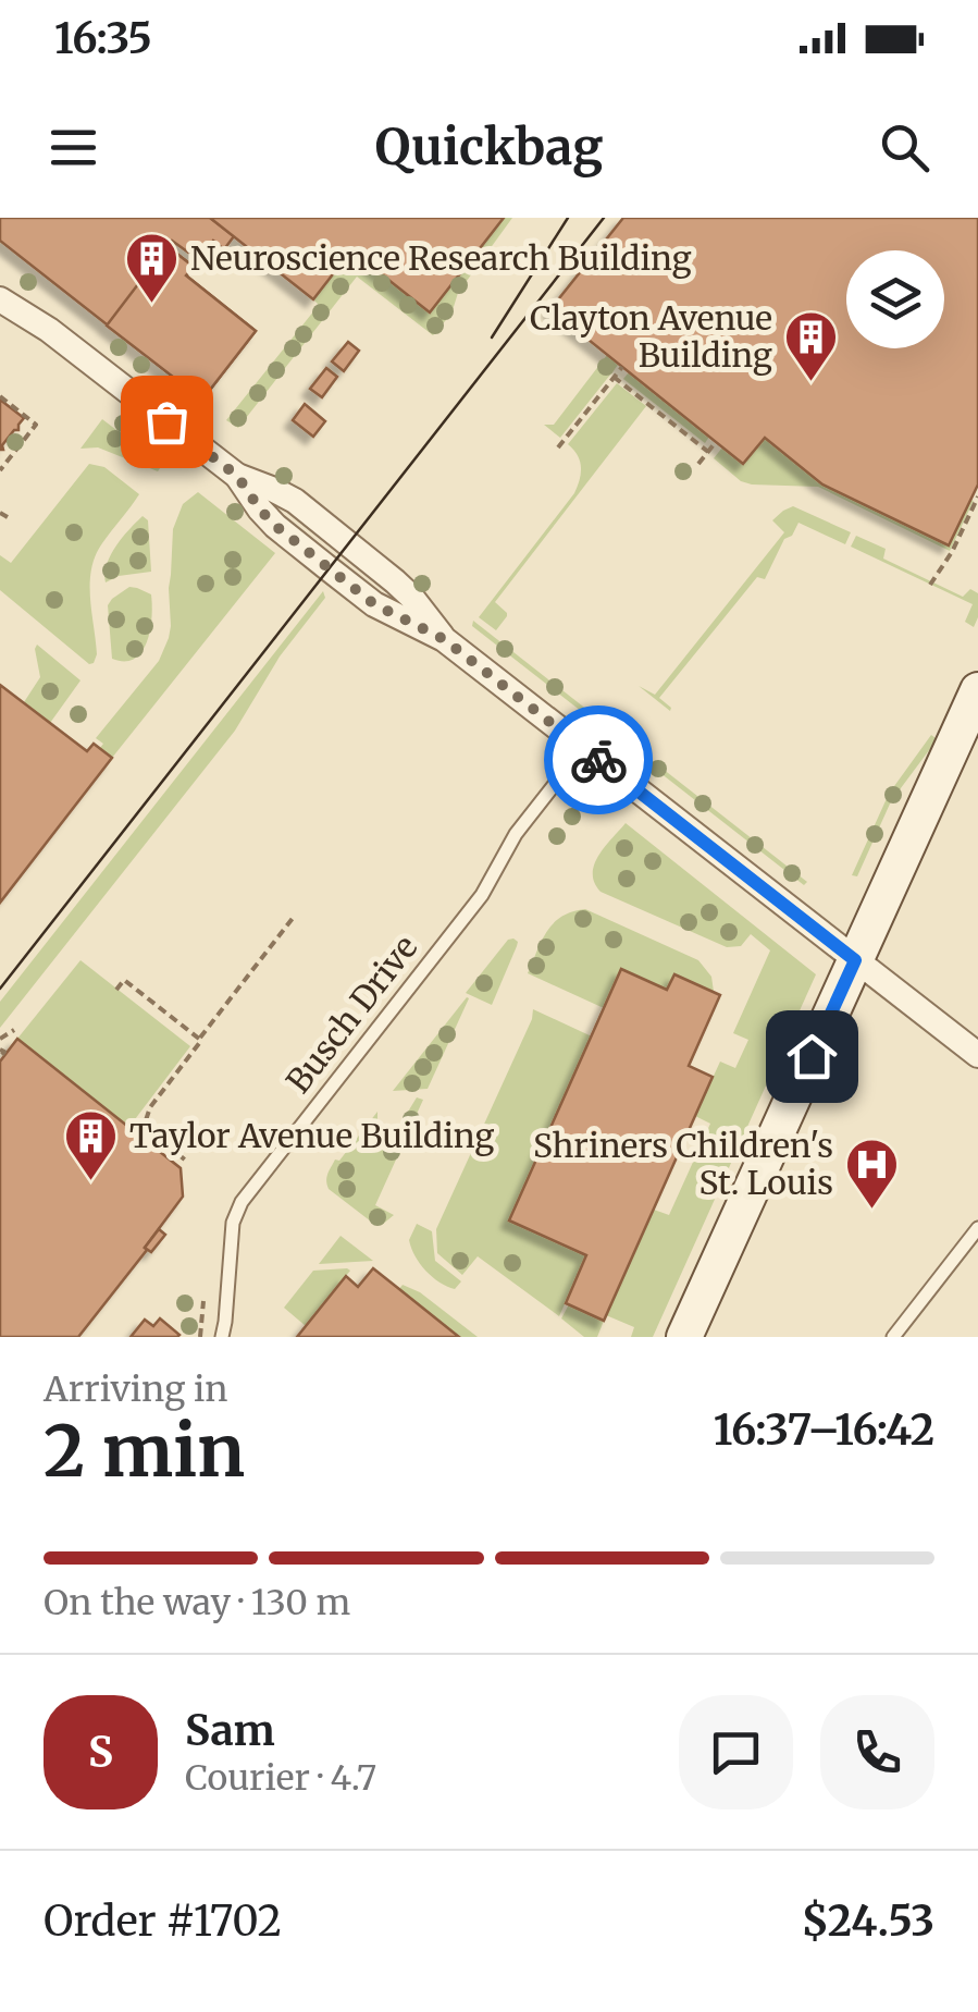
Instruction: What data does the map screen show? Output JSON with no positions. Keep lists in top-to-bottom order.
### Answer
{
  "streets": {
    "lane": ["Busch Drive"]
  },
  "places": {
    "building": ["Neuroscience Research Building", "Clayton Avenue Building", "Taylor Avenue Building"],
    "hospital": ["Shriners Children's St. Louis"]
  },
  "page": {
    "status": "16:35",
    "header": "Quickbag",
    "heading": ["2 min", "Arriving in", "16:37–16:42"],
    "panel": [
      "Sam",
      "Courier · 4.7",
      "Order #1702",
      "$24.53"
    ],
    "bar": "On the way · 130 m",
    "round": "S"
  }
}
